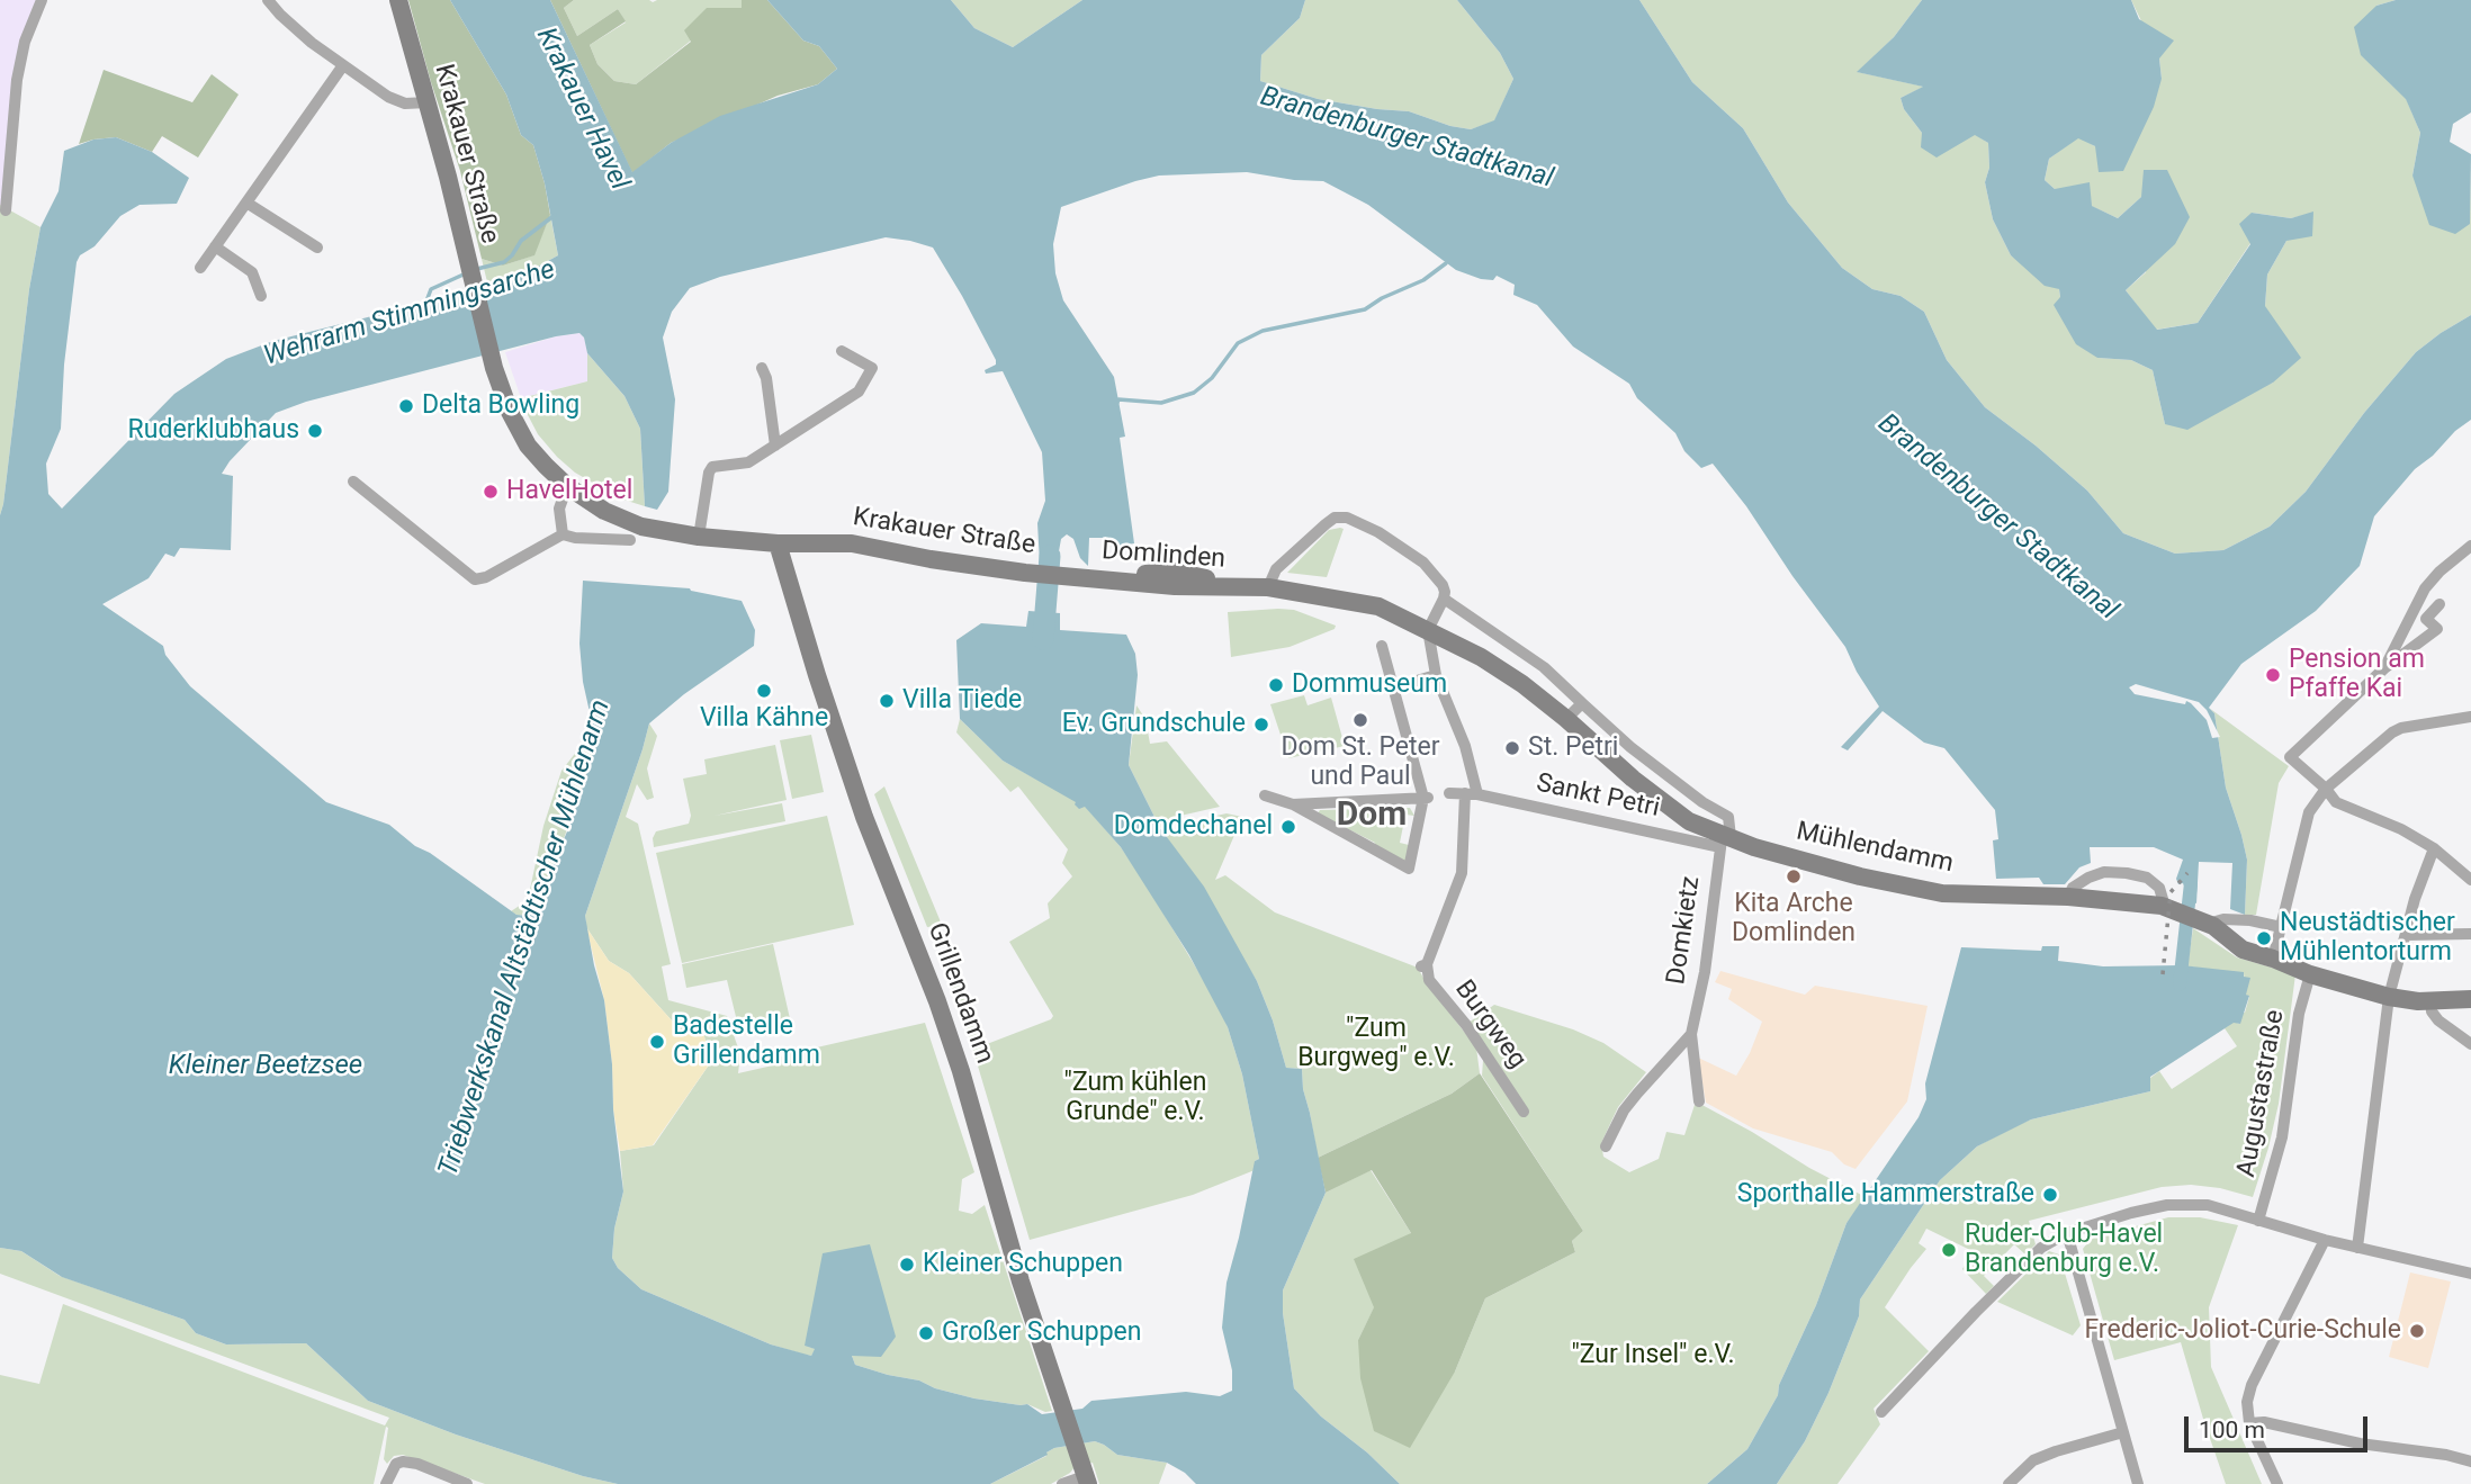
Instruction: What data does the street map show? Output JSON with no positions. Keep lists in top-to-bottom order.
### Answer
{
  "streets": {
    "street": [
      "Krakauer Straße",
      "Domlinden",
      "Sankt Petri",
      "Mühlendamm",
      "Domkietz",
      "Grillendamm",
      "Burgweg",
      "Augustastraße"
    ]
  },
  "crossings": [
    ["Krakauer Straße", "Domlinden"],
    ["Krakauer Straße", "Grillendamm"],
    ["Domlinden", "Sankt Petri"],
    ["Domlinden", "Mühlendamm"],
    ["Domlinden", "Domkietz"],
    ["Domlinden", "Burgweg"],
    ["Sankt Petri", "Mühlendamm"],
    ["Sankt Petri", "Domkietz"],
    ["Sankt Petri", "Burgweg"],
    ["Mühlendamm", "Domkietz"],
    ["Mühlendamm", "Augustastraße"]
  ],
  "districts": ["Dom"],
  "water": [
    "Krakauer Havel",
    "Brandenburger Stadtkanal",
    "Wehrarm Stimmingsarche",
    "Triebwerkskanal Altstädtischer Mühlenarm",
    "Kleiner Beetzsee"
  ],
  "parks": ["\"Zum Burgweg\" e.V.", "\"Zum kühlen Grunde\" e.V.", "\"Zur Insel\" e.V."],
  "places": [
    "Delta Bowling",
    "Ruderklubhaus",
    "HavelHotel",
    "Pension am Pfaffe Kai",
    "Dommuseum",
    "Villa Kähne",
    "Villa Tiede",
    "Dom St. Peter und Paul",
    "Ev. Grundschule",
    "St. Petri",
    "Domdechanel",
    "Kita Arche Domlinden",
    "Neustädtischer Mühlentorturm",
    "Badestelle Grillendamm",
    "Sporthalle Hammerstraße",
    "Ruder-Club-Havel Brandenburg e.V.",
    "Kleiner Schuppen",
    "Frederic-Joliot-Curie-Schule",
    "Großer Schuppen"
  ],
  "scale_bar": "100 m"
}
